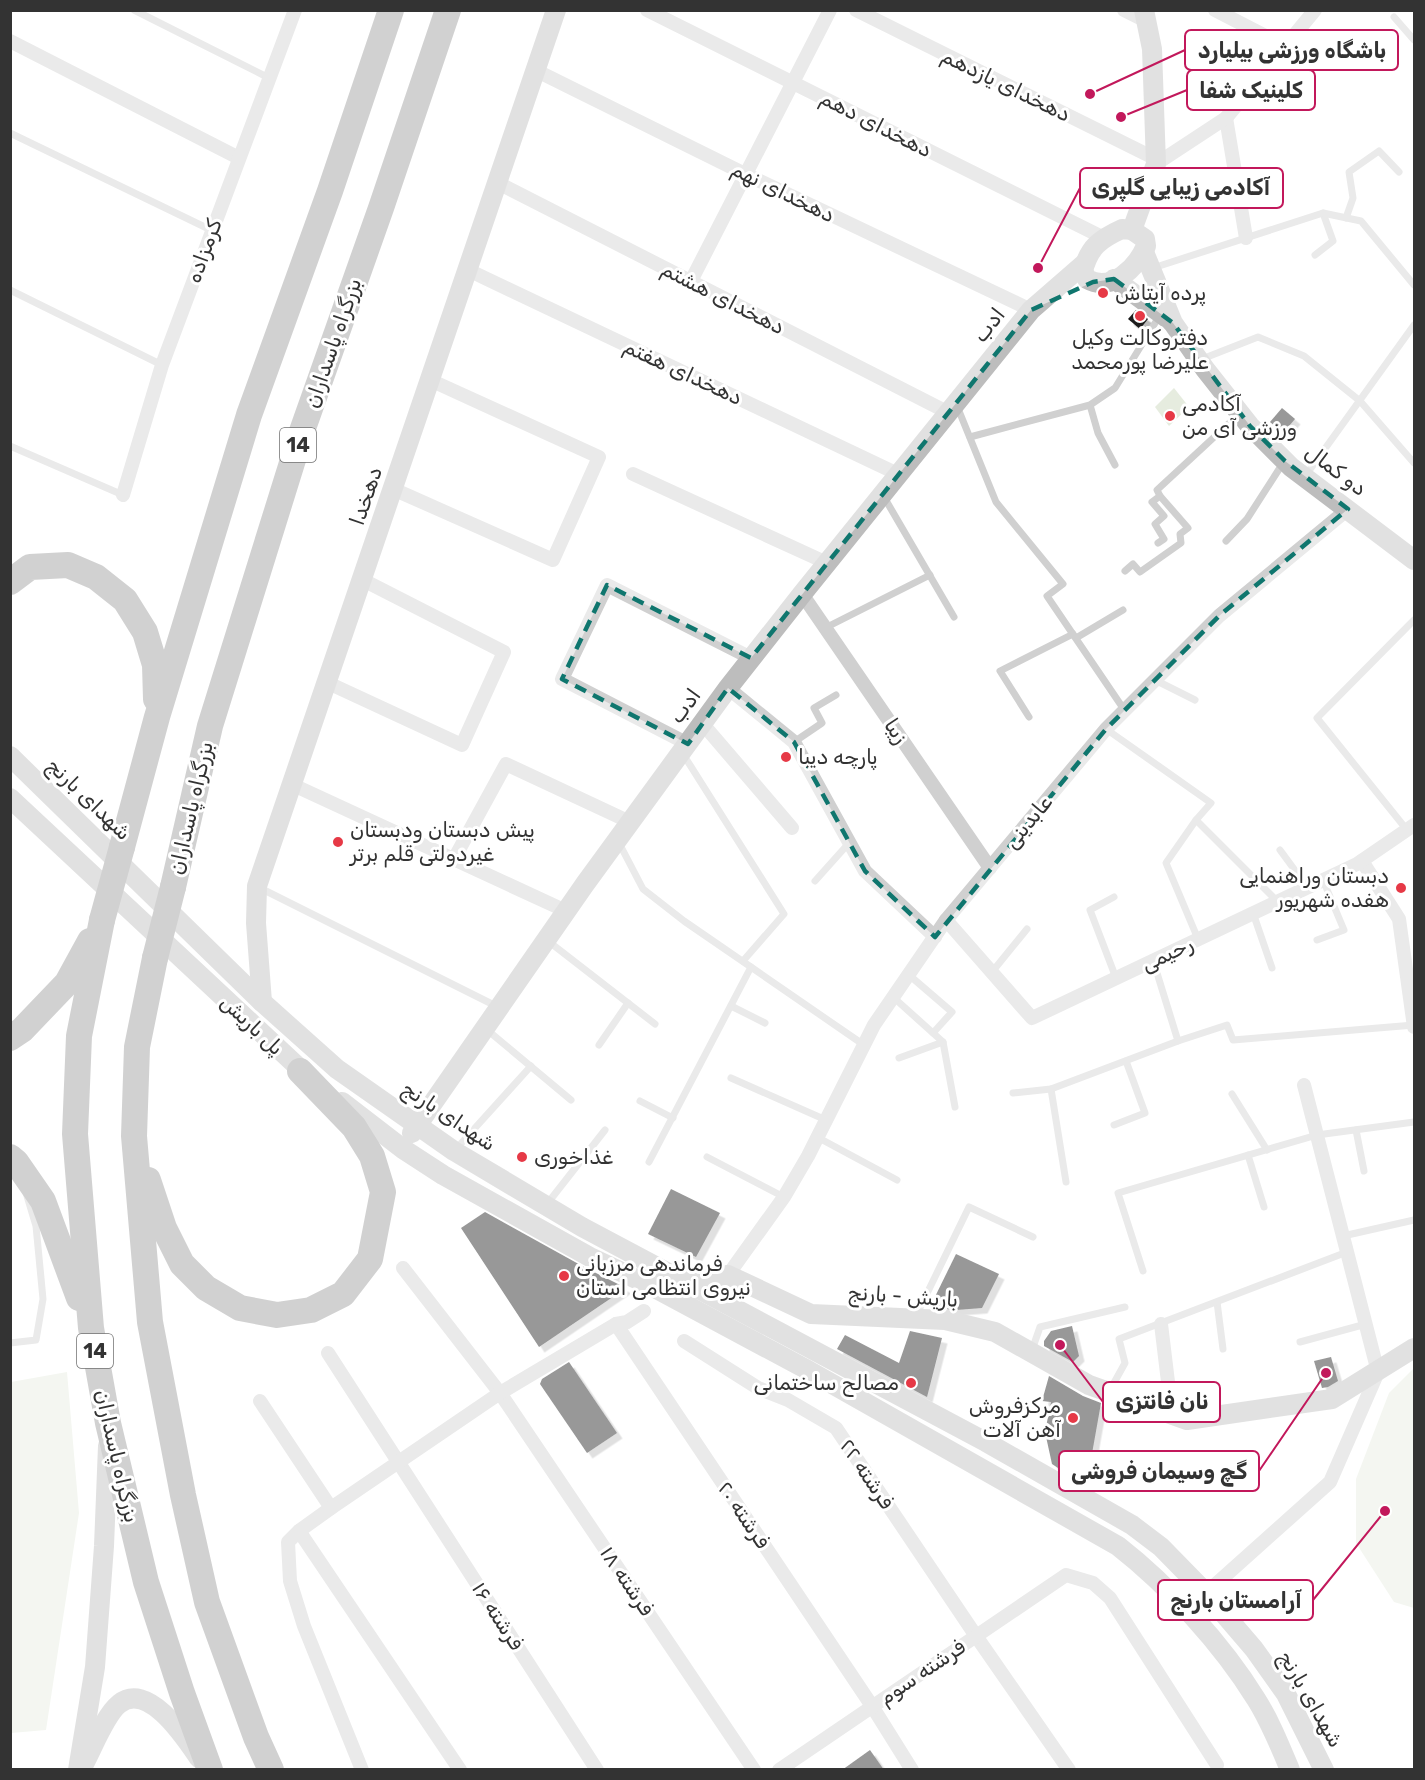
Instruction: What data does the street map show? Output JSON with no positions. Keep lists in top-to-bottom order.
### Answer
{
  "streets": {
    "highway": ["بزرگراه پاسداران", "14"],
    "main road": [
      "ادب",
      "دو کمال",
      "دهخدا",
      "شهدای بارنج",
      "پل باریش",
      "باریش - بارنج"
    ],
    "street": [
      "دهخدای یازدهم",
      "دهخدای دهم",
      "دهخدای نهم",
      "کرمزاده",
      "دهخدای هشتم",
      "دهخدای هفتم",
      "زیبا",
      "عابدینی",
      "رحیمی",
      "۲۲ فرشته",
      "۲۰ فرشته",
      "۱۸ فرشته",
      "۱۶ فرشته",
      "فرشته سوم"
    ]
  },
  "crossings": [
    ["دهخدای دهم", "ادب"],
    ["دهخدای نهم", "ادب"],
    ["دهخدای نهم", "دهخدا"],
    ["دهخدای هشتم", "ادب"],
    ["دهخدای هشتم", "دهخدا"],
    ["ادب", "دهخدای هفتم"],
    ["ادب", "زیبا"],
    ["ادب", "شهدای بارنج"],
    ["ادب", "پل باریش"],
    ["بزرگراه پاسداران", "14"],
    ["دهخدای هفتم", "دهخدا"],
    ["دو کمال", "عابدینی"],
    ["دهخدا", "شهدای بارنج"],
    ["زیبا", "عابدینی"],
    ["عابدینی", "رحیمی"],
    ["عابدینی", "باریش - بارنج"],
    ["۲۲ فرشته", "فرشته سوم"],
    ["۲۰ فرشته", "فرشته سوم"]
  ],
  "places": [
    "باشگاه ورزشی بیلیارد",
    "کلینیک شفا",
    "آکادمی زیبایی گلپری",
    "پرده‌ آیتاش",
    "دفتروکالت وکیل علیرضا پورمحمد",
    "آکادمی ورزشی آی من",
    "پارچه دیبا",
    "پیش دبستان ودبستان غیردولتی قلم برتر",
    "دبستان وراهنمایی هفده شهریور",
    "غذاخوری",
    "فرماندهی مرزبانی نیروی انتظامی استان",
    "نان فانتزی",
    "گچ وسیمان فروشی",
    "مصالح ساختمانی",
    "مرکزفروش آهن آلات",
    "آرامستان بارنج"
  ]
}
